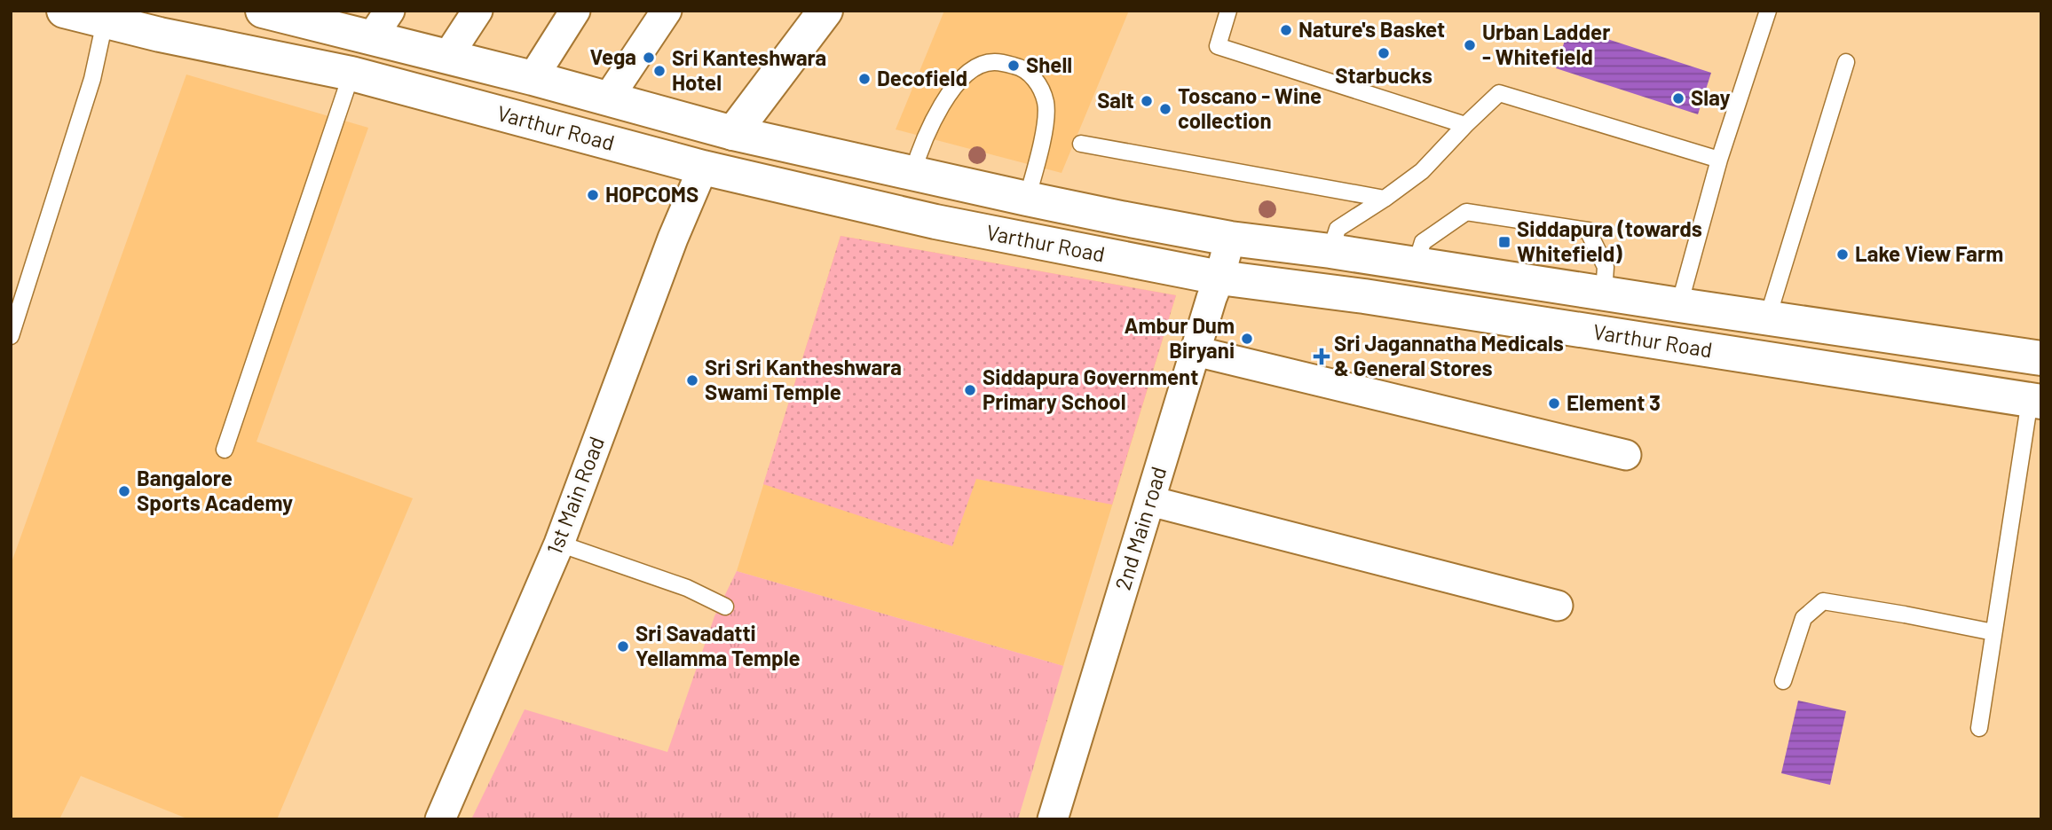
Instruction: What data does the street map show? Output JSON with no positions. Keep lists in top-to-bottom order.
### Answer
{
  "streets": {
    "main road": ["Varthur Road"],
    "street": ["1st Main Road", "2nd Main road"]
  },
  "crossings": [
    ["Varthur Road", "1st Main Road"],
    ["Varthur Road", "2nd Main road"]
  ],
  "places": {
    "other": [
      "Nature's Basket",
      "Urban Ladder - Whitefield",
      "Starbucks",
      "Vega",
      "Shell",
      "Sri Kanteshwara Hotel",
      "Decofield",
      "Slay",
      "Salt",
      "Toscano - Wine collection",
      "HOPCOMS",
      "Lake View Farm",
      "Ambur Dum Biryani",
      "Sri Sri Kantheshwara Swami Temple",
      "Siddapura Government Primary School",
      "Element 3",
      "Bangalore Sports Academy",
      "Sri Savadatti Yellamma Temple"
    ],
    "transit": ["Siddapura (towards Whitefield)"],
    "health": ["Sri Jagannatha Medicals & General Stores"]
  }
}
